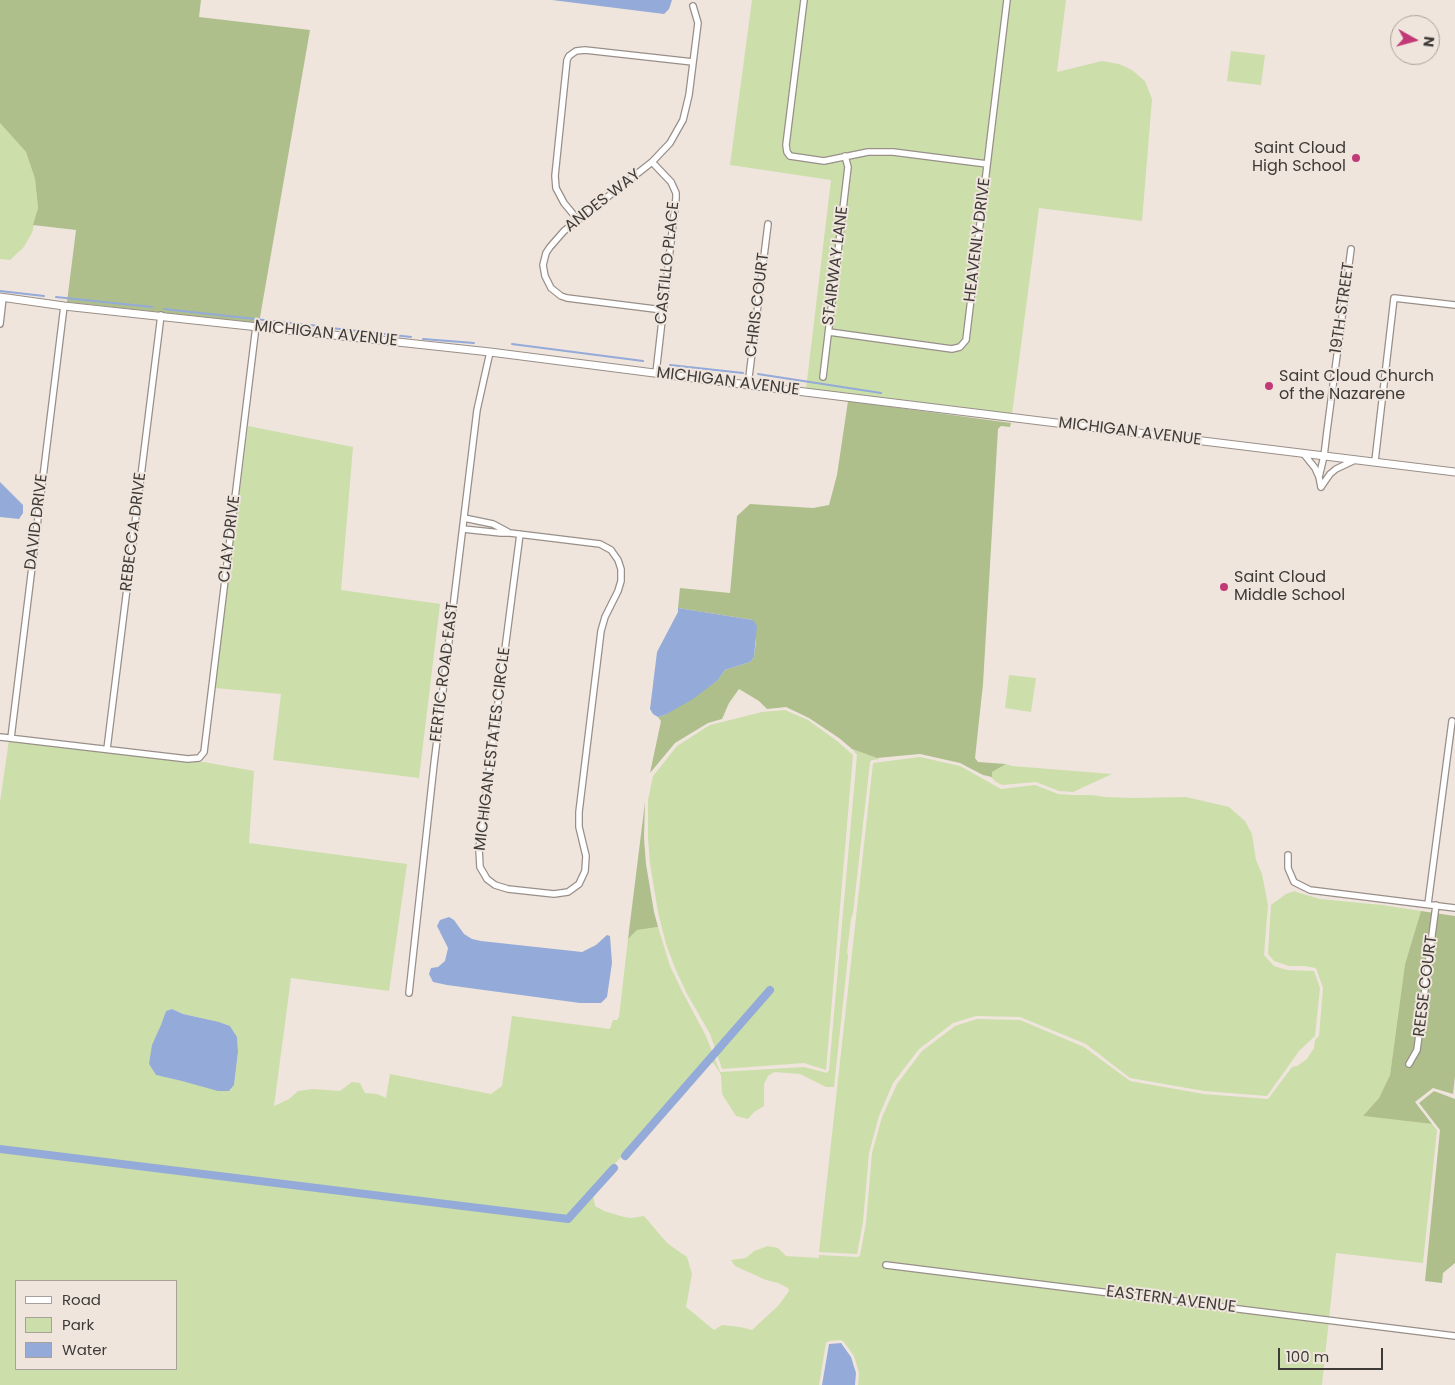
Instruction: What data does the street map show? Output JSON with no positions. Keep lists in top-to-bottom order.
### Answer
{
  "streets": {
    "street": [
      "ANDES WAY",
      "HEAVENLY DRIVE",
      "CASTILLO PLACE",
      "STAIRWAY LANE",
      "CHRIS COURT",
      "19TH STREET",
      "MICHIGAN AVENUE",
      "DAVID DRIVE",
      "REBECCA DRIVE",
      "CLAY DRIVE",
      "FERTIC ROAD EAST",
      "MICHIGAN ESTATES CIRCLE",
      "REESE COURT",
      "EASTERN AVENUE"
    ]
  },
  "crossings": [
    ["ANDES WAY", "CASTILLO PLACE"],
    ["HEAVENLY DRIVE", "STAIRWAY LANE"],
    ["CASTILLO PLACE", "MICHIGAN AVENUE"],
    ["CHRIS COURT", "MICHIGAN AVENUE"],
    ["19TH STREET", "MICHIGAN AVENUE"],
    ["MICHIGAN AVENUE", "DAVID DRIVE"],
    ["MICHIGAN AVENUE", "REBECCA DRIVE"],
    ["MICHIGAN AVENUE", "CLAY DRIVE"],
    ["MICHIGAN AVENUE", "FERTIC ROAD EAST"],
    ["REBECCA DRIVE", "CLAY DRIVE"],
    ["FERTIC ROAD EAST", "MICHIGAN ESTATES CIRCLE"]
  ],
  "places": ["Saint Cloud High School", "Saint Cloud Church of the Nazarene", "Saint Cloud Middle School"],
  "legend": ["Road", "Park", "Water"],
  "scale_bar": "100 m",
  "north": "right"
}
